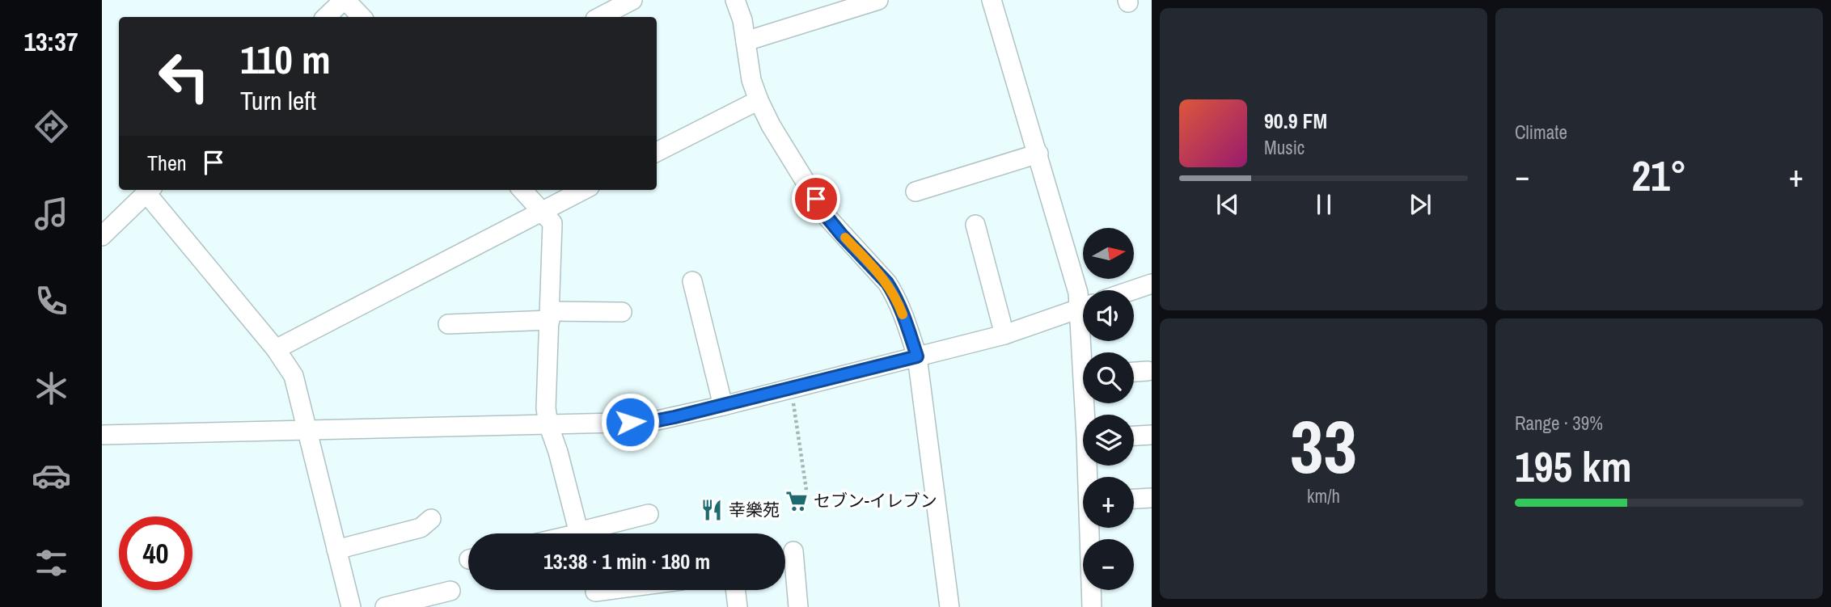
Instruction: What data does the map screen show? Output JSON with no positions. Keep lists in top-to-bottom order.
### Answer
{
  "places": {
    "supermarket": ["セブン-イレブン"],
    "restaurant": ["幸樂苑"]
  },
  "north": "right",
  "page": {
    "tabs": "13:37",
    "tile": [
      "Climate",
      ["33", "km/h"],
      ["Range · 39%", "195 km"]
    ],
    "turn": ["110 m", "Turn left"],
    "song": ["90.9 FM", "Music"],
    "then": "Then",
    "heat": ["−", "21°", "+"],
    "map_buttons": ["+", "−"],
    "limit": "40",
    "trip": "13:38 · 1 min · 180 m"
  }
}
